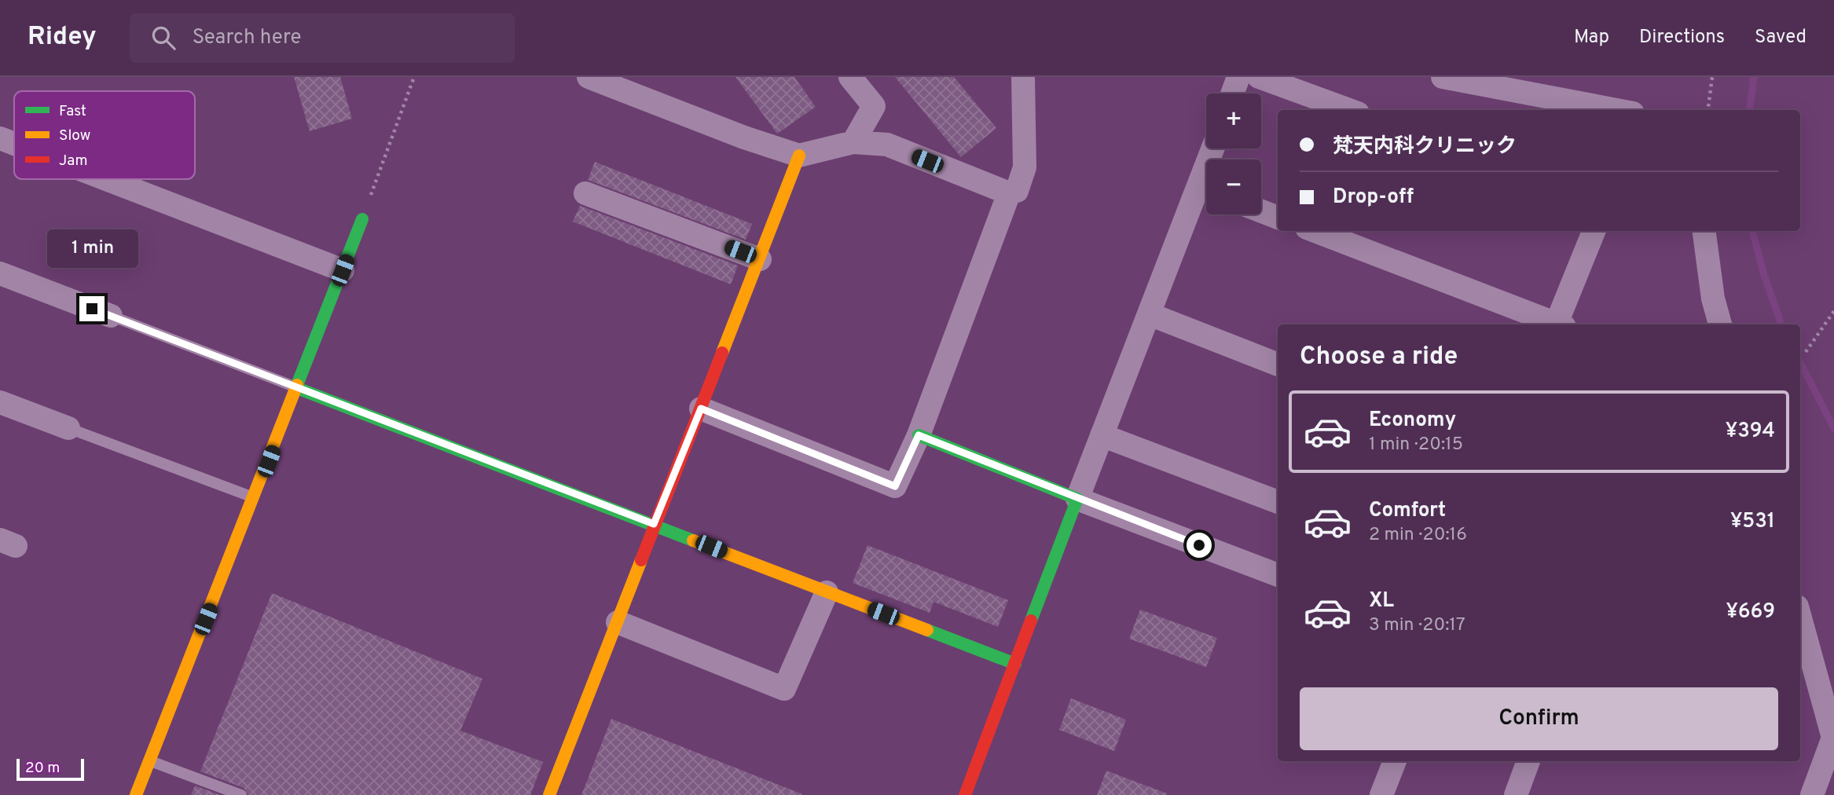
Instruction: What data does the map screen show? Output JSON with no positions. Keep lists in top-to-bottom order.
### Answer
{
  "legend": ["Fast", "Slow", "Jam"],
  "scale_bar": "20 m",
  "page": {
    "header": "Ridey",
    "search": "Search here",
    "nav": ["Map", "Directions", "Saved"],
    "map_buttons": ["+", "−"],
    "banner": ["梵天内科クリニック", "Drop-off"],
    "bubble": "1 min",
    "heading": "Choose a ride",
    "list": [
      {
        "name": "Economy",
        "note": "1 min · 20:15",
        "value": "¥394"
      },
      {
        "name": "Comfort",
        "note": "2 min · 20:16",
        "value": "¥531"
      },
      {
        "name": "XL",
        "note": "3 min · 20:17",
        "value": "¥669"
      }
    ],
    "buttons": "Confirm",
    "scale": "20 m"
  }
}
